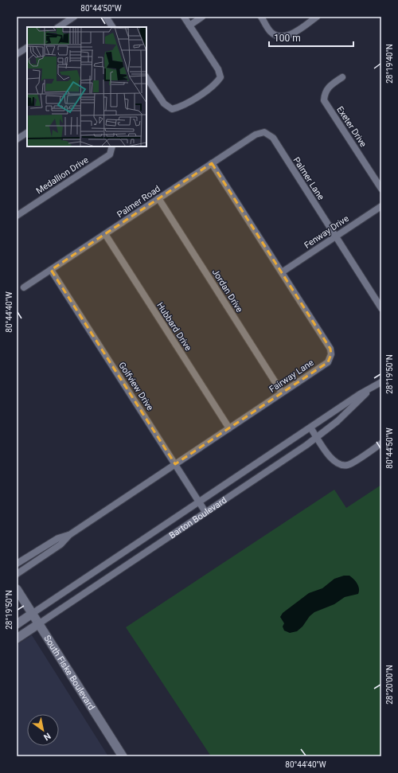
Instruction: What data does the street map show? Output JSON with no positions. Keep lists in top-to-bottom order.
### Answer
{
  "streets": {
    "main road": ["Barton Boulevard", "South Fiske Boulevard"],
    "street": [
      "Exeter Drive",
      "Medallion Drive",
      "Palmer Lane",
      "Palmer Road",
      "Fenway Drive",
      "Jordan Drive",
      "Hubbard Drive",
      "Fairway Lane",
      "Golfview Drive"
    ]
  },
  "crossings": [
    ["Palmer Lane", "Palmer Road"],
    ["Palmer Lane", "Fenway Drive"],
    ["Palmer Road", "Jordan Drive"],
    ["Palmer Road", "Hubbard Drive"],
    ["Palmer Road", "Fairway Lane"],
    ["Palmer Road", "Golfview Drive"],
    ["Fenway Drive", "Fairway Lane"],
    ["Jordan Drive", "Fairway Lane"],
    ["Hubbard Drive", "Fairway Lane"],
    ["Fairway Lane", "Golfview Drive"],
    ["Golfview Drive", "Barton Boulevard"],
    ["Barton Boulevard", "South Fiske Boulevard"]
  ],
  "scale_bar": "100 m",
  "north": "bottom right",
  "coordinates": [
    "80°44'50\"W",
    "28°19'40\"N",
    "80°44'40\"W",
    "28°19'50\"N",
    "28°20'00\"N"
  ]
}
